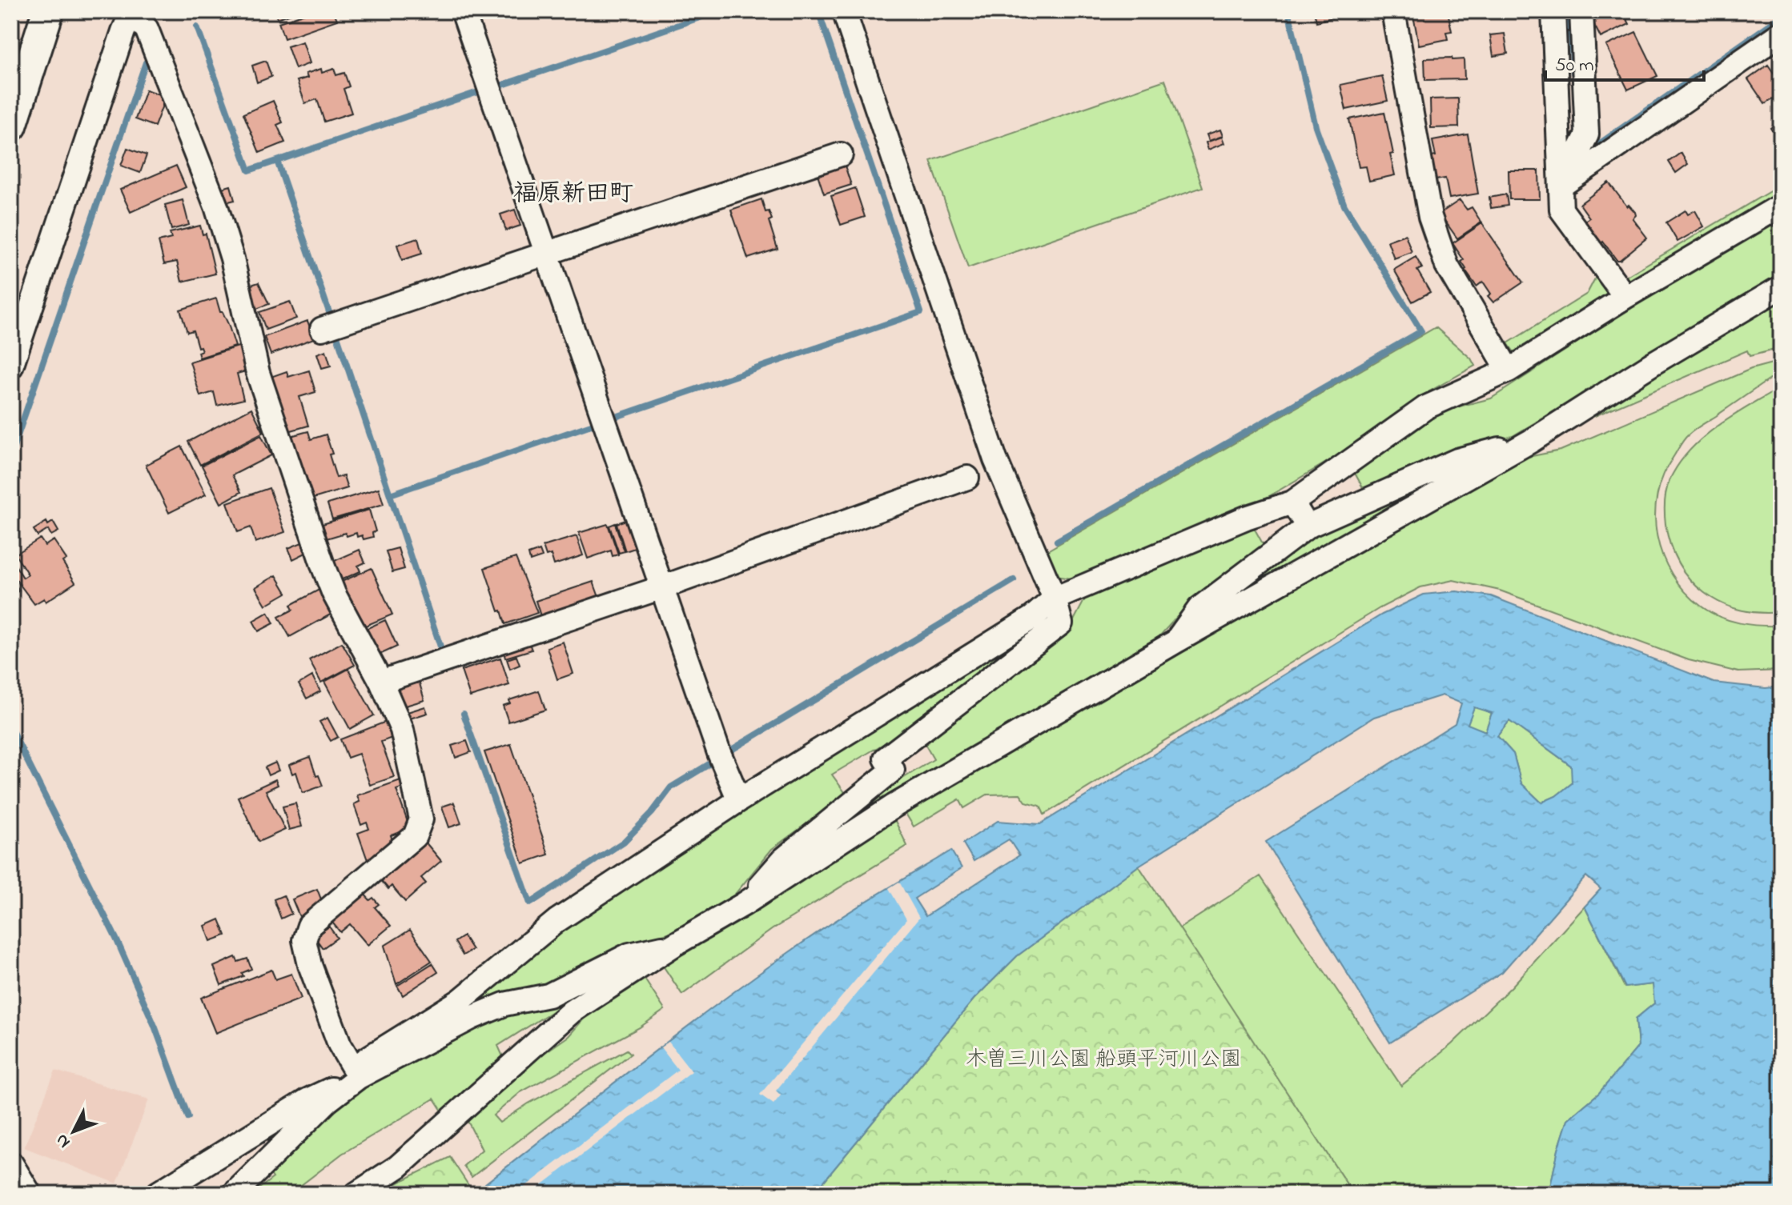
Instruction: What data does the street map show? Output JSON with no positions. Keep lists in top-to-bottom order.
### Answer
{
  "districts": ["福原新田町"],
  "parks": ["木曽三川公園 船頭平河川公園"],
  "scale_bar": "50 m",
  "north": "bottom left"
}
